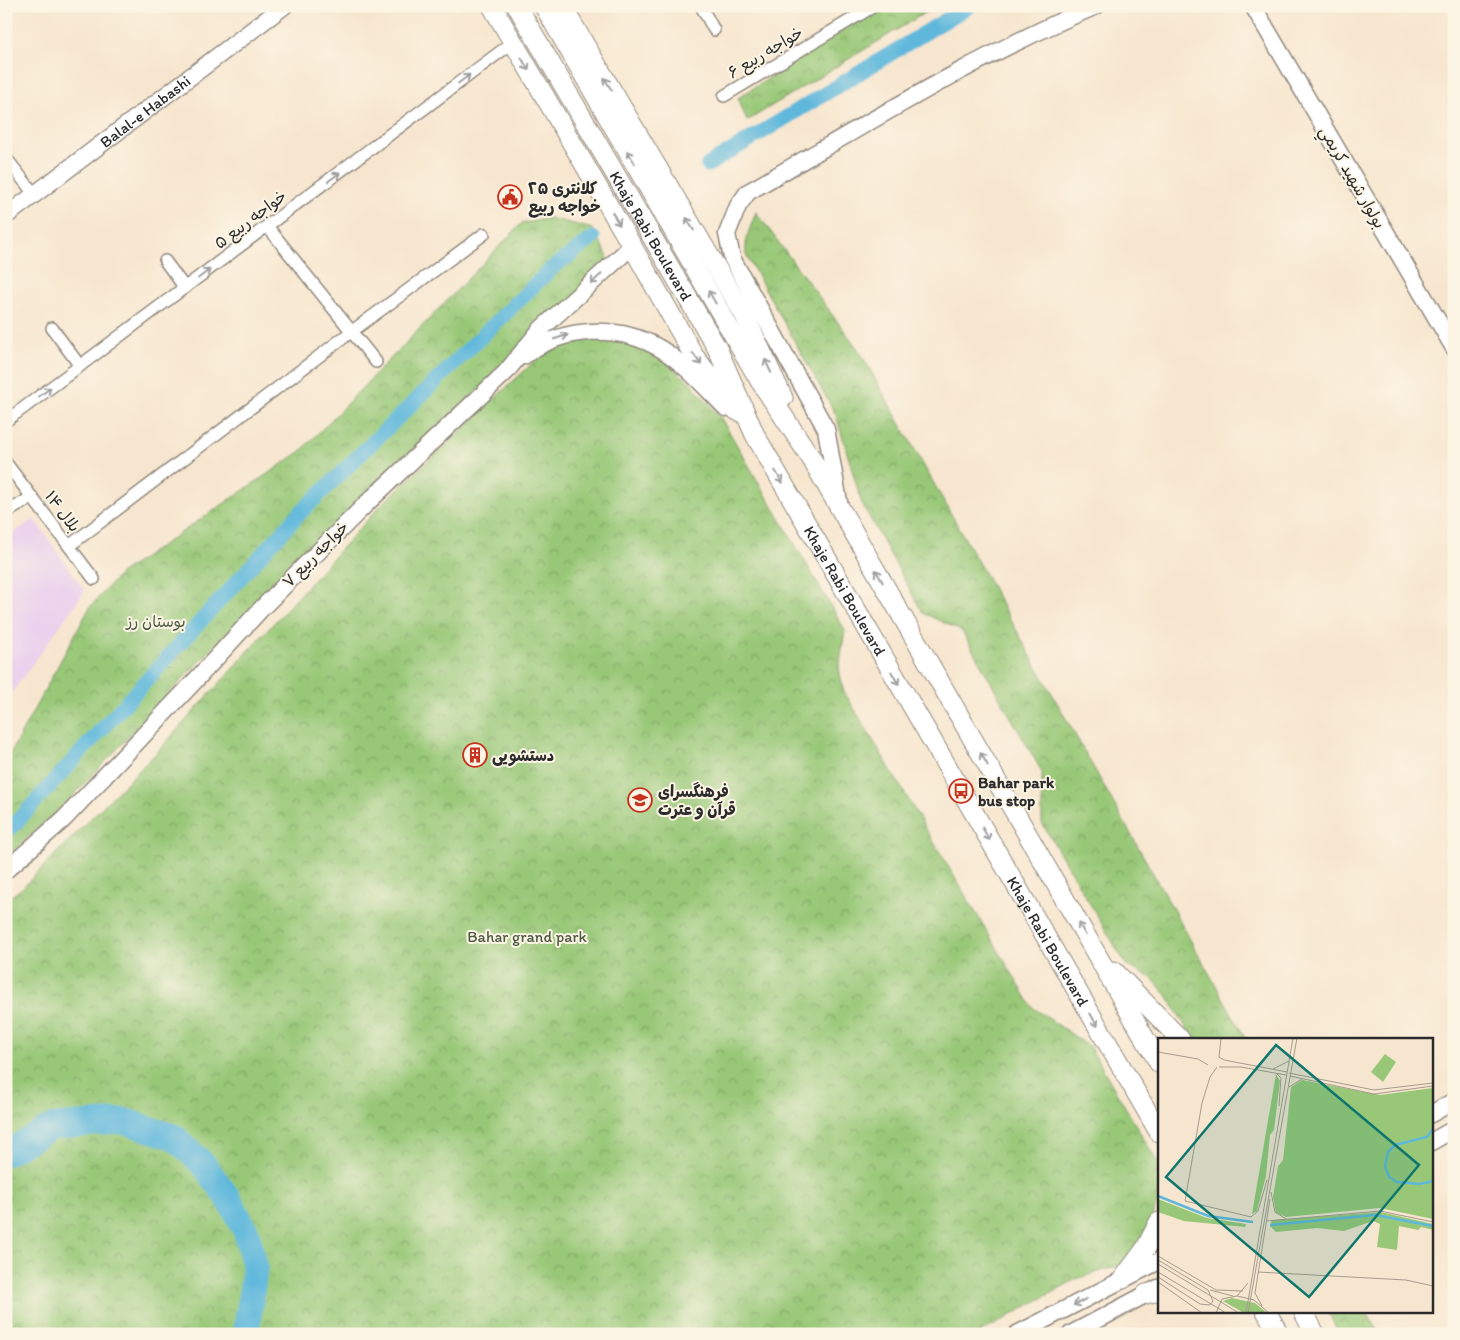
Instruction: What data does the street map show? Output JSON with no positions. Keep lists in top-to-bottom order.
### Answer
{
  "streets": {
    "main road": ["Khaje Rabi Boulevard"],
    "street": [
      "خواجه ربیع ۶",
      "Balal-e Habashi",
      "بولوار شهيد كريمي",
      "خواجه ربیع ۵",
      "بلال ۱۴",
      "خواجه ربیع ۷"
    ]
  },
  "one_way": ["خواجه ربیع ۵"],
  "parks": ["بوستان رز", "Bahar grand park"],
  "places": {
    "public building": ["کلانتری ٢۵ خواجه ربیع"],
    "building": ["دستشویی"],
    "bus stop": ["Bahar park bus stop"],
    "school or university": ["فرهنگسرای قرآن و عترت"]
  }
}
